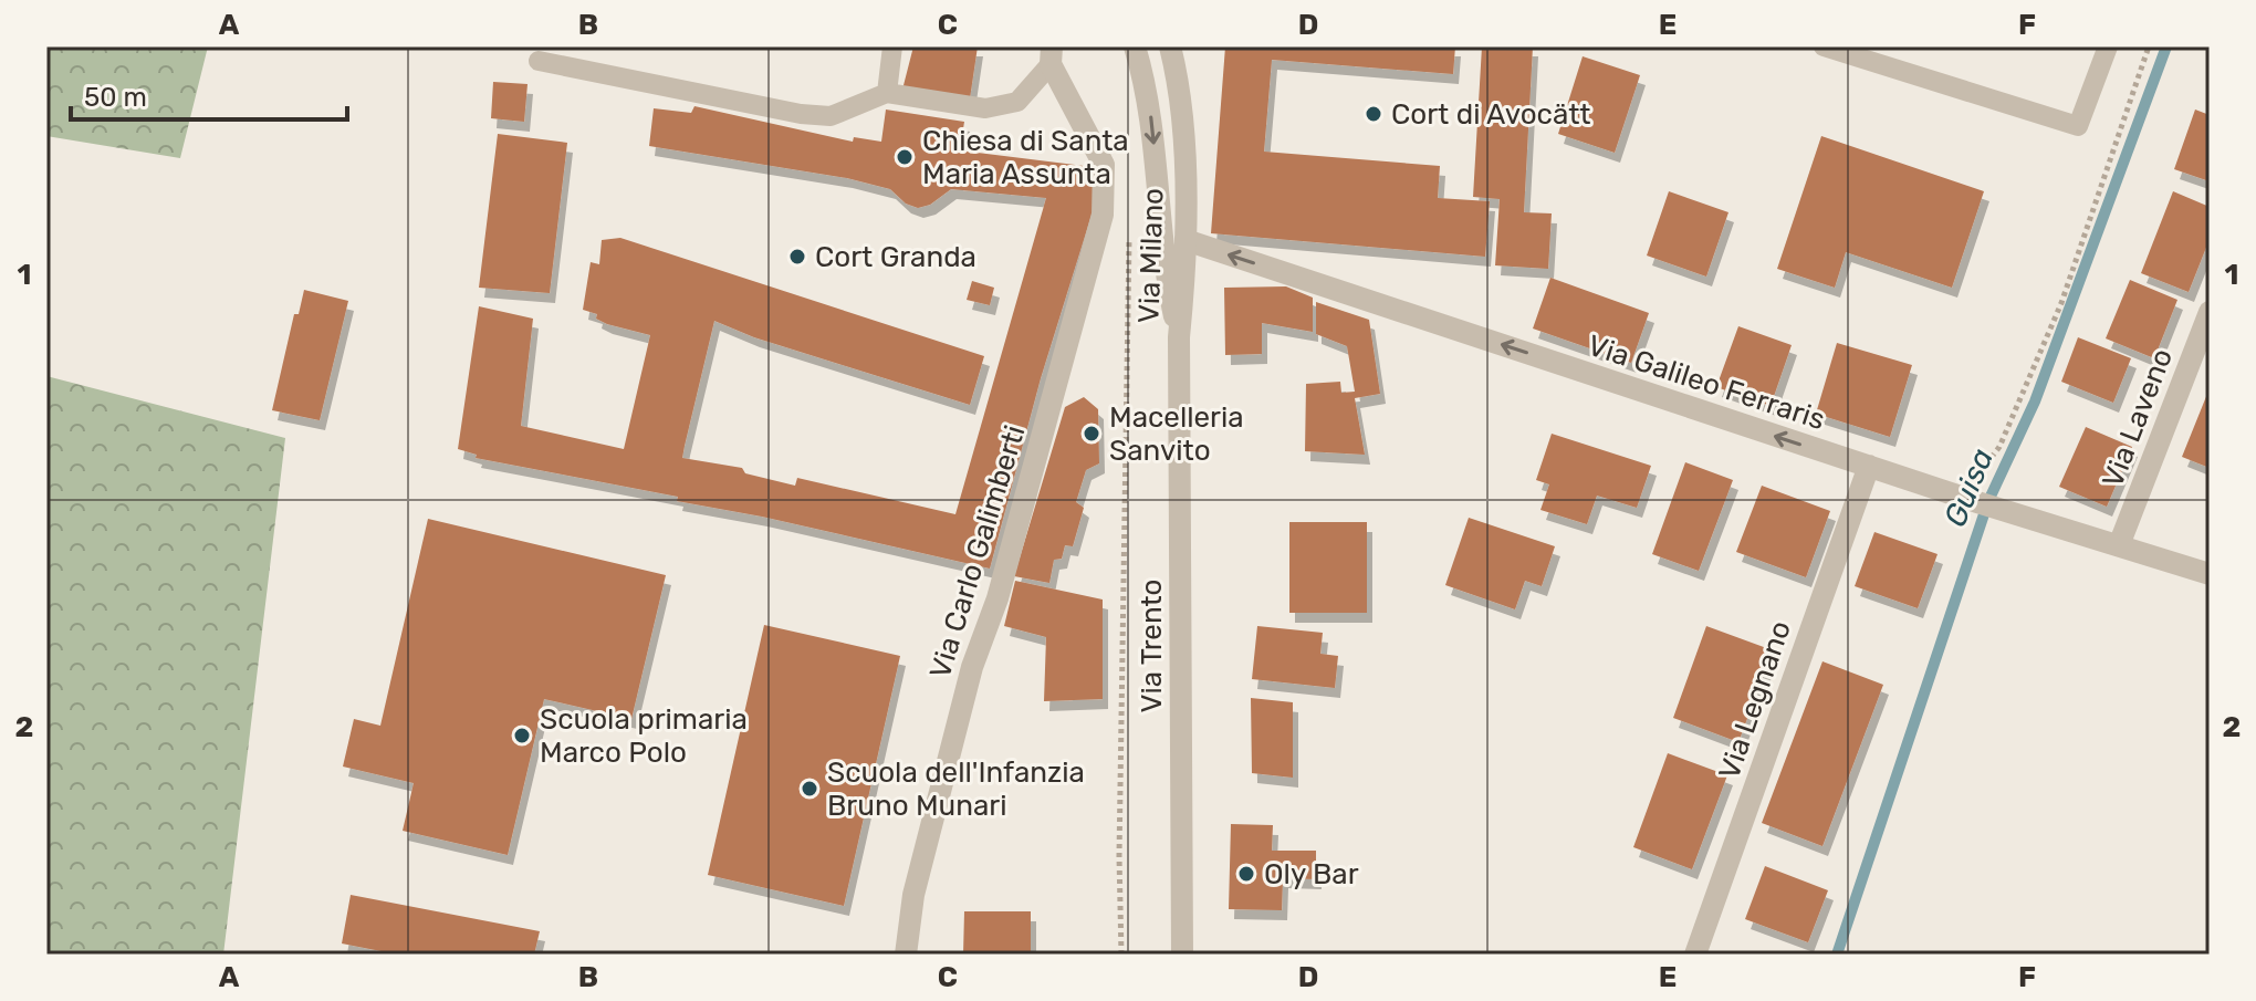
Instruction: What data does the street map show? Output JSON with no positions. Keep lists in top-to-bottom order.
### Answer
{
  "streets": {
    "street": [
      "Via Milano",
      "Via Galileo Ferraris",
      "Via Laveno",
      "Via Carlo Galimberti",
      "Via Trento",
      "Via Legnano"
    ]
  },
  "crossings": [
    ["Via Milano", "Via Galileo Ferraris"],
    ["Via Milano", "Via Trento"],
    ["Via Galileo Ferraris", "Via Laveno"],
    ["Via Galileo Ferraris", "Via Legnano"]
  ],
  "one_way": ["Via Galileo Ferraris"],
  "water": ["Guisa"],
  "places": [
    "Cort di Avocätt",
    "Chiesa di Santa Maria Assunta",
    "Cort Granda",
    "Macelleria Sanvito",
    "Scuola primaria Marco Polo",
    "Scuola dell'Infanzia Bruno Munari",
    "Oly Bar"
  ],
  "scale_bar": "50 m",
  "grid": {
    "columns": [
      "A",
      "B",
      "C",
      "D",
      "E",
      "F"
    ],
    "rows": ["1", "2"]
  }
}
